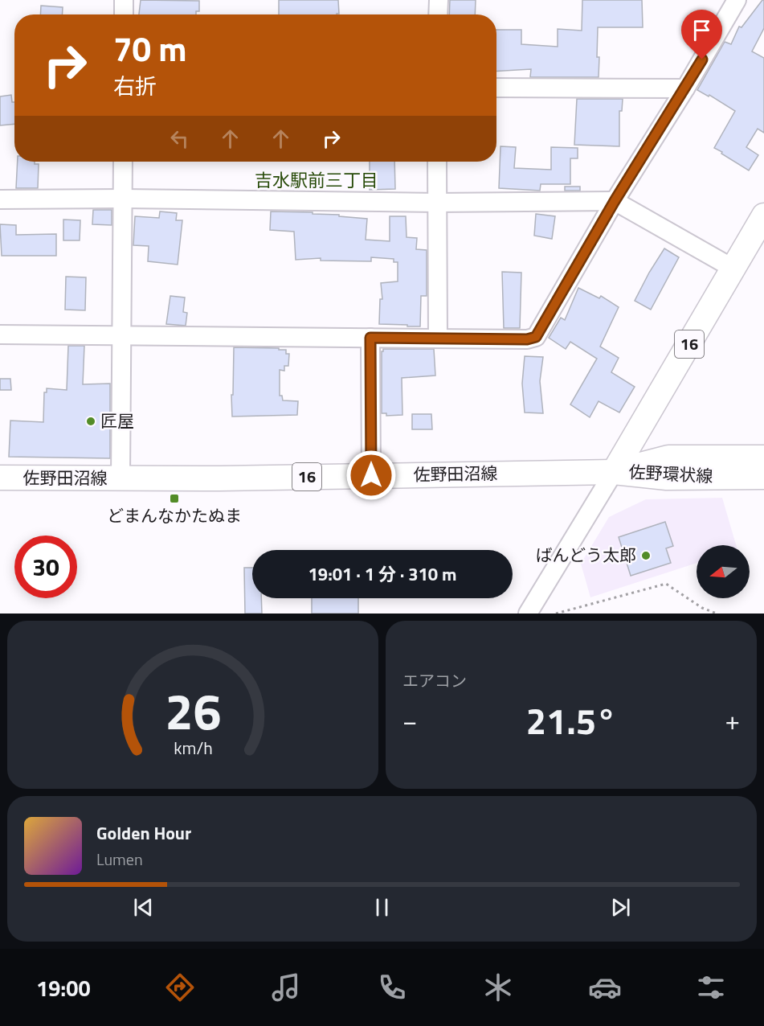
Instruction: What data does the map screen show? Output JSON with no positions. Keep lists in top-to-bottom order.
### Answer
{
  "streets": {
    "main road": ["16", "佐野田沼線", "佐野環状線"]
  },
  "crossings": [
    ["16", "佐野田沼線"],
    ["16", "佐野環状線"],
    ["佐野田沼線", "佐野環状線"]
  ],
  "districts": ["吉水駅前三丁目"],
  "places": {
    "other": ["匠屋", "ばんどう太郎"],
    "transit": ["どまんなかたぬま"]
  },
  "north": "left",
  "page": {
    "turn": ["70 m", "右折"],
    "limit": "30",
    "trip": "19:01 · 1 分 · 310 m",
    "tile": "エアコン",
    "heat": ["−", "21.5°", "+"],
    "song": ["Golden Hour", "Lumen"],
    "tabs": "19:00",
    "gauge": ["26", "km/h"]
  }
}
